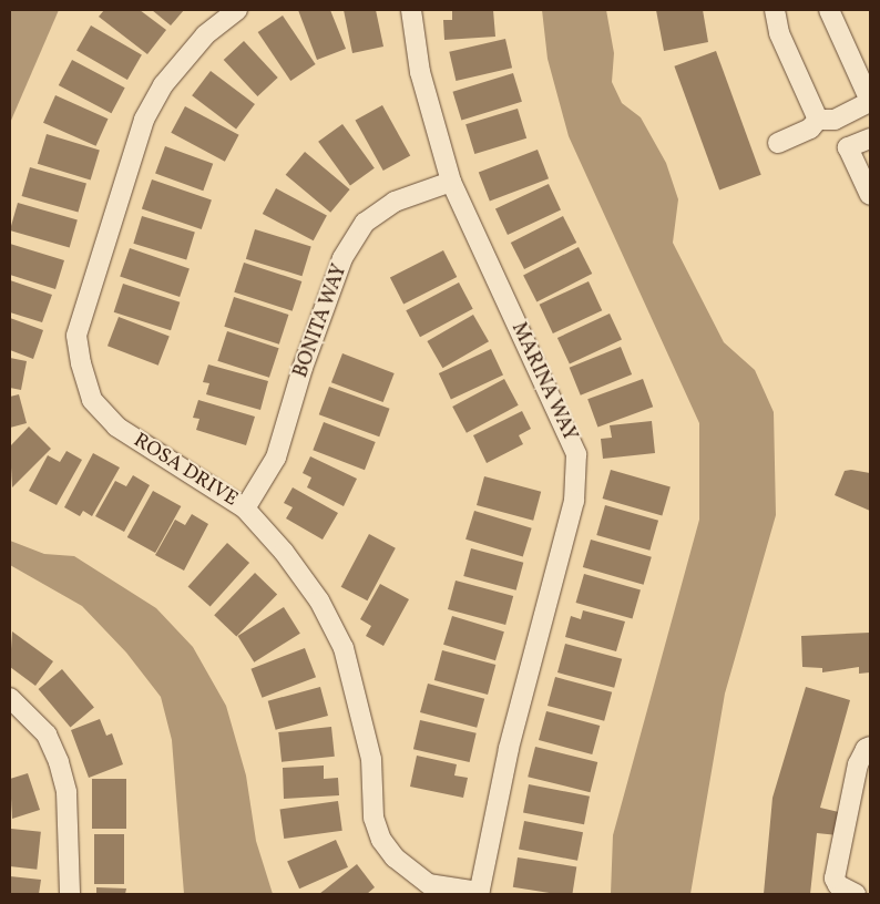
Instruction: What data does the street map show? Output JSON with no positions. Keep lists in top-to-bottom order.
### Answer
{
  "streets": {
    "street": ["BONITA WAY", "MARINA WAY", "ROSA DRIVE"]
  },
  "crossings": [
    ["BONITA WAY", "MARINA WAY"],
    ["BONITA WAY", "ROSA DRIVE"],
    ["MARINA WAY", "ROSA DRIVE"]
  ]
}
